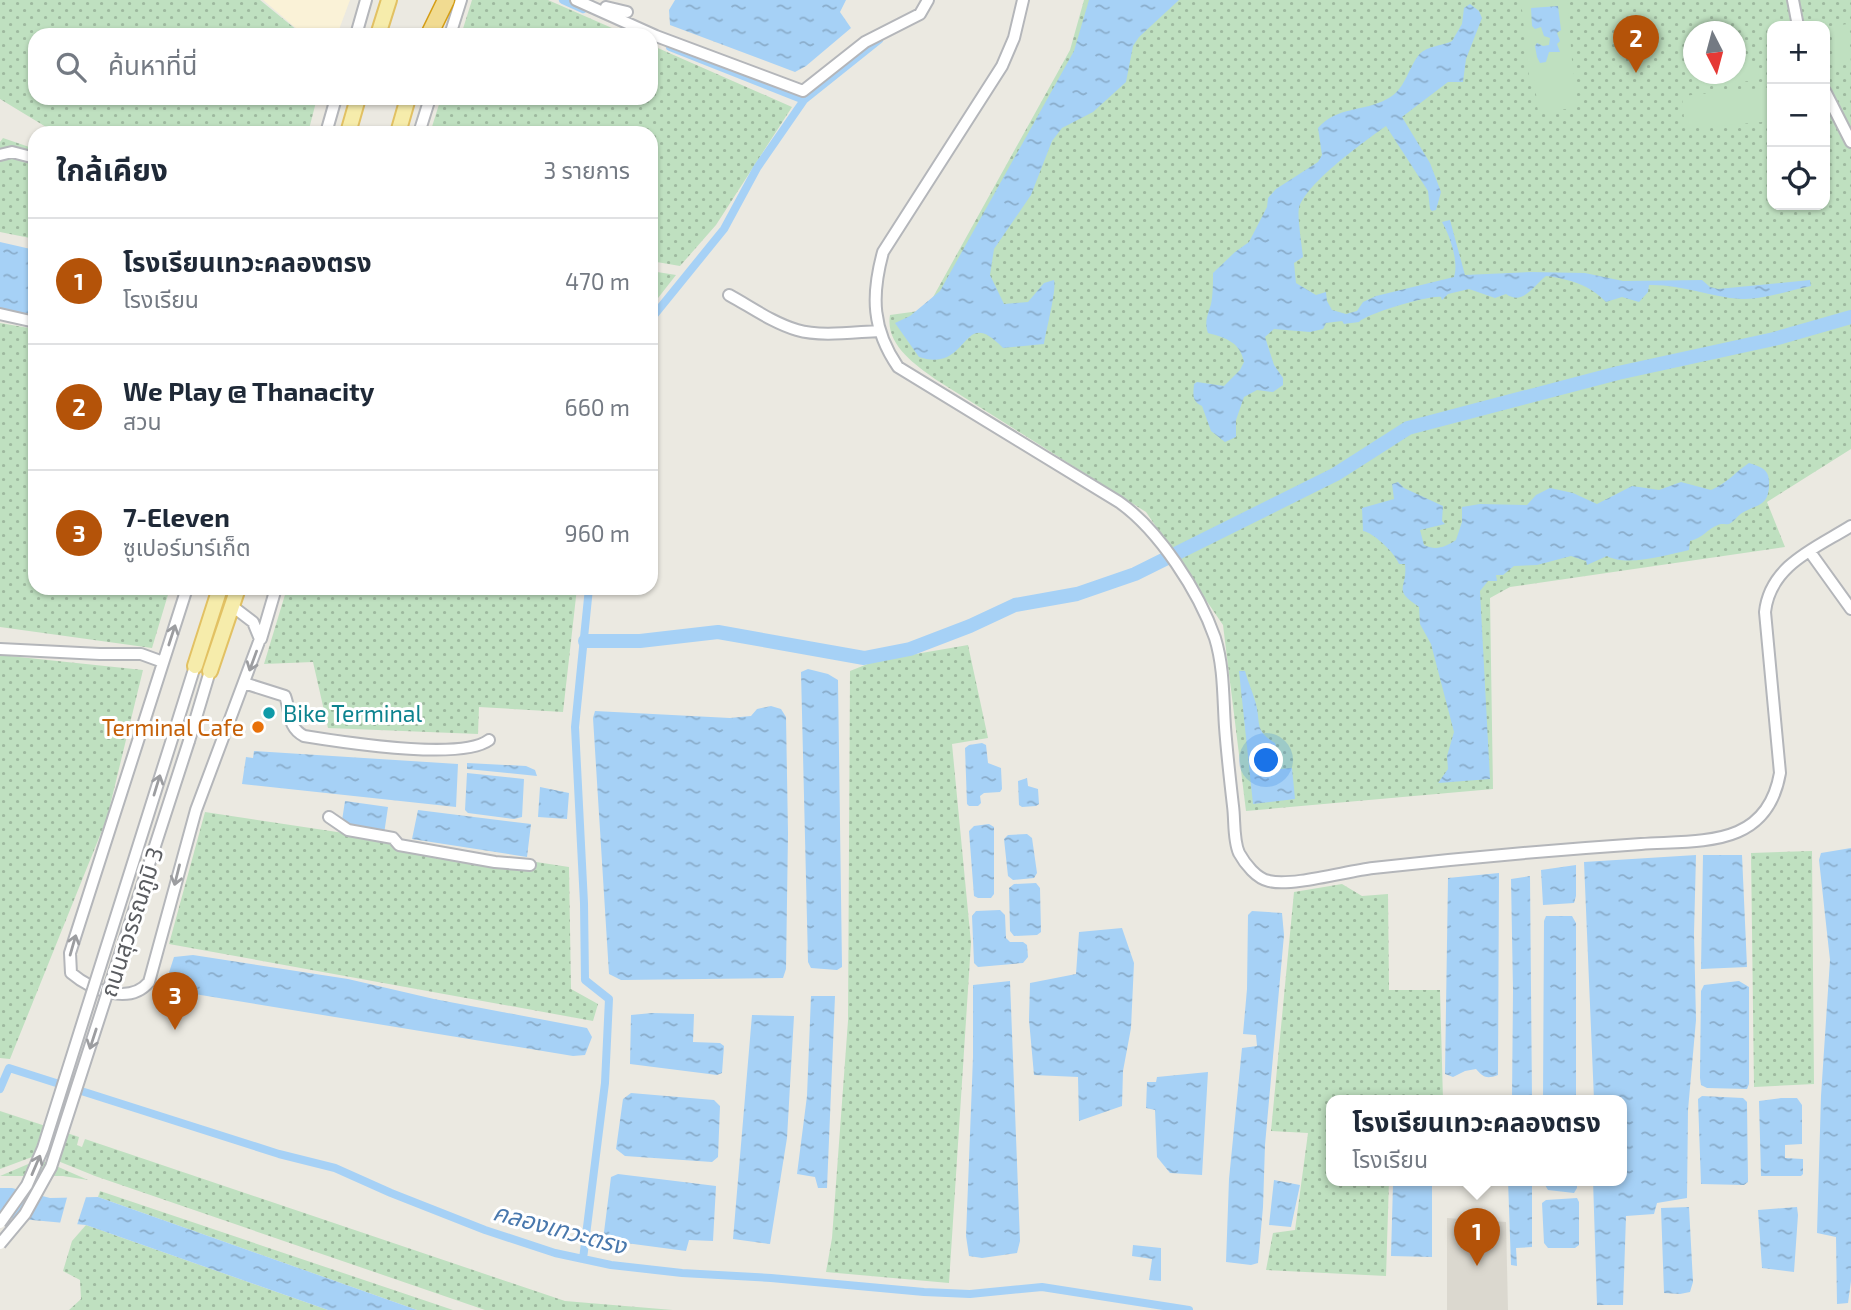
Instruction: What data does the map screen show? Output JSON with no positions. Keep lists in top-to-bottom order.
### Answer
{
  "streets": {
    "main road": ["ถนนสุวรรณภูมิ 3"]
  },
  "water": ["คลองเทวะตรง"],
  "places": ["Bike Terminal", "Terminal Cafe"],
  "north": "bottom",
  "page": {
    "pins": ["2", "3", "1"],
    "map_buttons": ["+", "−"],
    "search": "ค้นหาที่นี่",
    "heading": ["ใกล้เคียง", "3 รายการ"],
    "list": [
      {
        "mark": "1",
        "name": "โรงเรียนเทวะคลองตรง",
        "note": "โรงเรียน",
        "value": "470 m"
      },
      {
        "mark": "2",
        "name": "We Play @ Thanacity",
        "note": "สวน",
        "value": "660 m"
      },
      {
        "mark": "3",
        "name": "7-Eleven",
        "note": "ซูเปอร์มาร์เก็ต",
        "value": "960 m"
      }
    ],
    "popup": ["โรงเรียนเทวะคลองตรง", "โรงเรียน"]
  }
}
